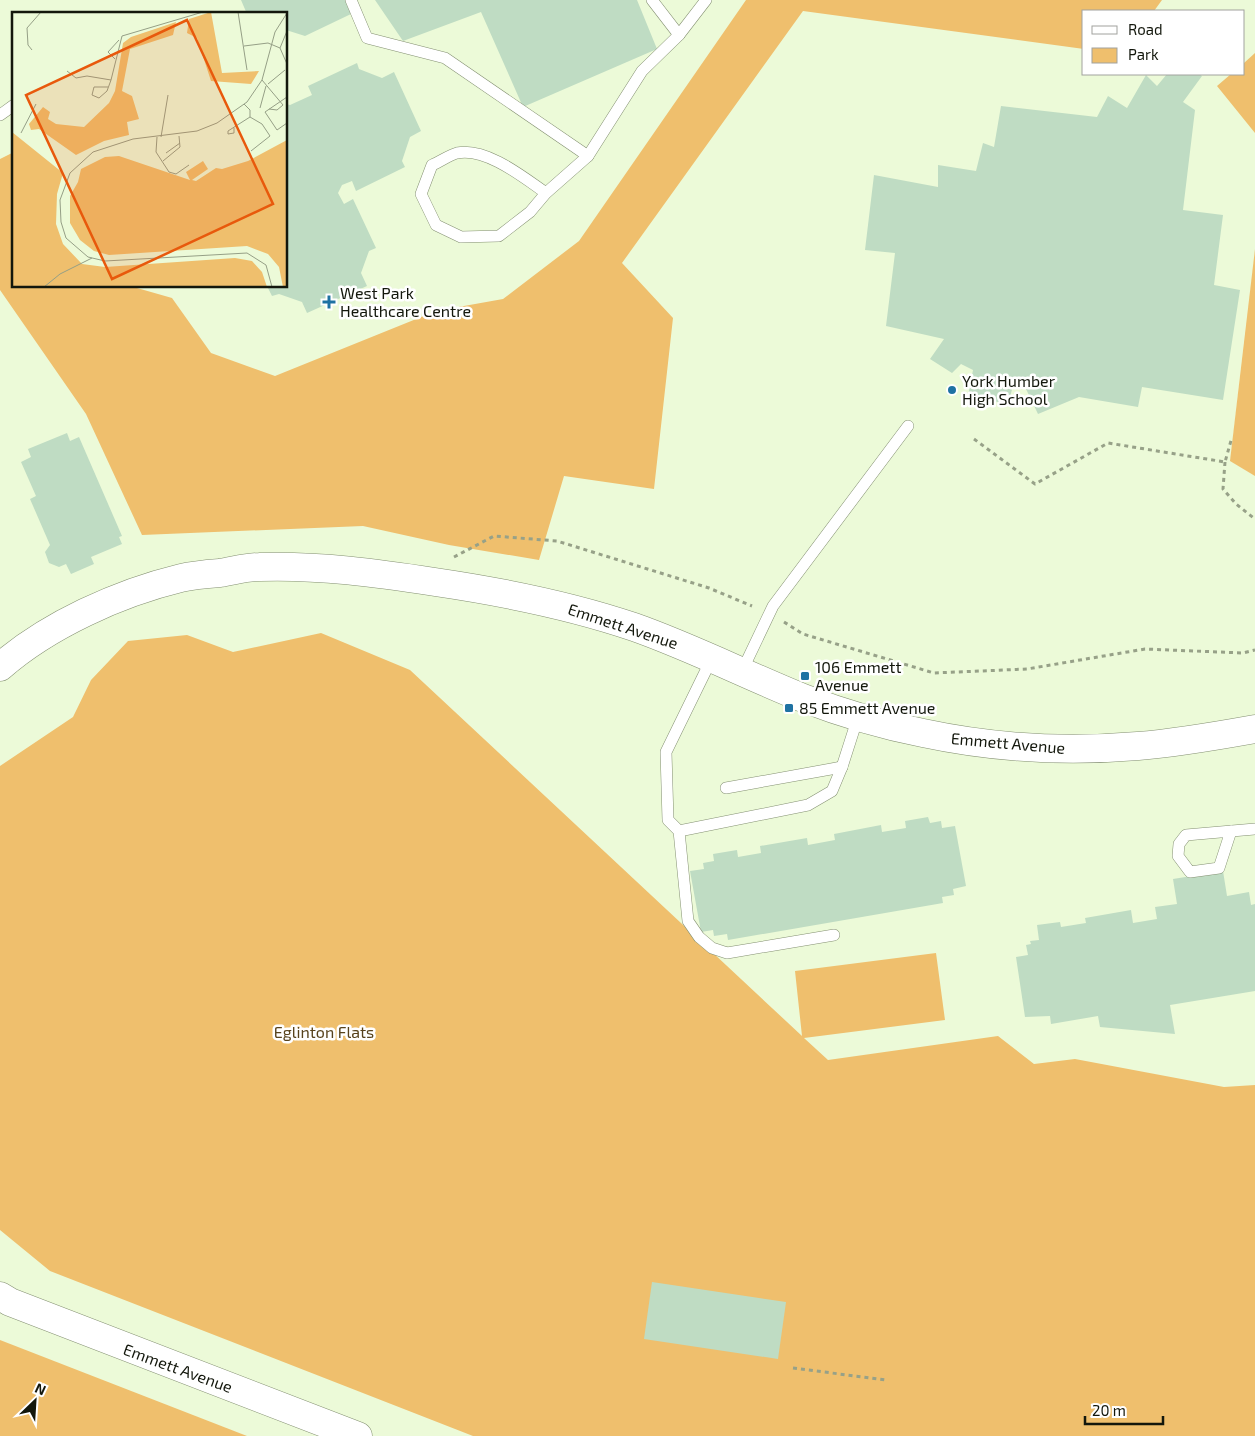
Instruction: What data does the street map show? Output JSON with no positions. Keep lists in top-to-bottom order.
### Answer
{
  "streets": {
    "street": ["Emmett Avenue"]
  },
  "parks": ["Eglinton Flats"],
  "places": {
    "health": ["West Park Healthcare Centre"],
    "other": ["York Humber High School"],
    "transit": ["106 Emmett Avenue", "85 Emmett Avenue"]
  },
  "legend": ["Road", "Park"],
  "scale_bar": "20 m",
  "north": "top right"
}
